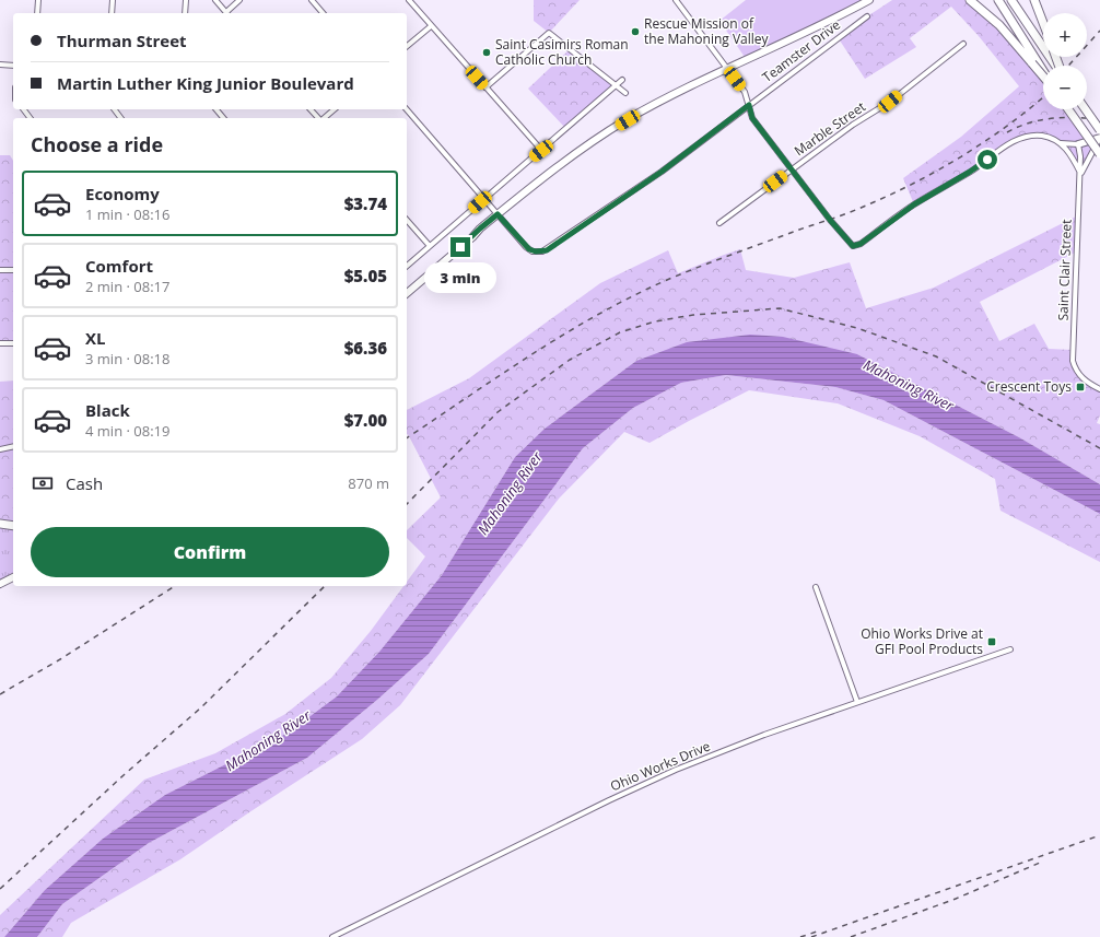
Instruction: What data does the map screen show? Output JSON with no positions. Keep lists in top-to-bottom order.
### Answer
{
  "streets": {
    "street": [
      "Teamster Drive",
      "Marble Street",
      "Saint Clair Street",
      "Ohio Works Drive"
    ]
  },
  "water": ["Mahoning River"],
  "places": {
    "other": ["Rescue Mission of the Mahoning Valley", "Saint Casimirs Roman Catholic Church"],
    "transit": ["Crescent Toys", "Ohio Works Drive at GFI Pool Products"]
  },
  "page": {
    "map_buttons": ["+", "−"],
    "banner": ["Thurman Street", "Martin Luther King Junior Boulevard"],
    "heading": "Choose a ride",
    "list": [
      {
        "name": "Economy",
        "note": "1 min · 08:16",
        "value": "$3.74"
      },
      {
        "name": "Comfort",
        "note": "2 min · 08:17",
        "value": "$5.05"
      },
      {
        "name": "XL",
        "note": "3 min · 08:18",
        "value": "$6.36"
      },
      {
        "name": "Black",
        "note": "4 min · 08:19",
        "value": "$7.00"
      }
    ],
    "bubble": "3 min",
    "pay": ["Cash", "870 m"],
    "buttons": "Confirm"
  }
}
